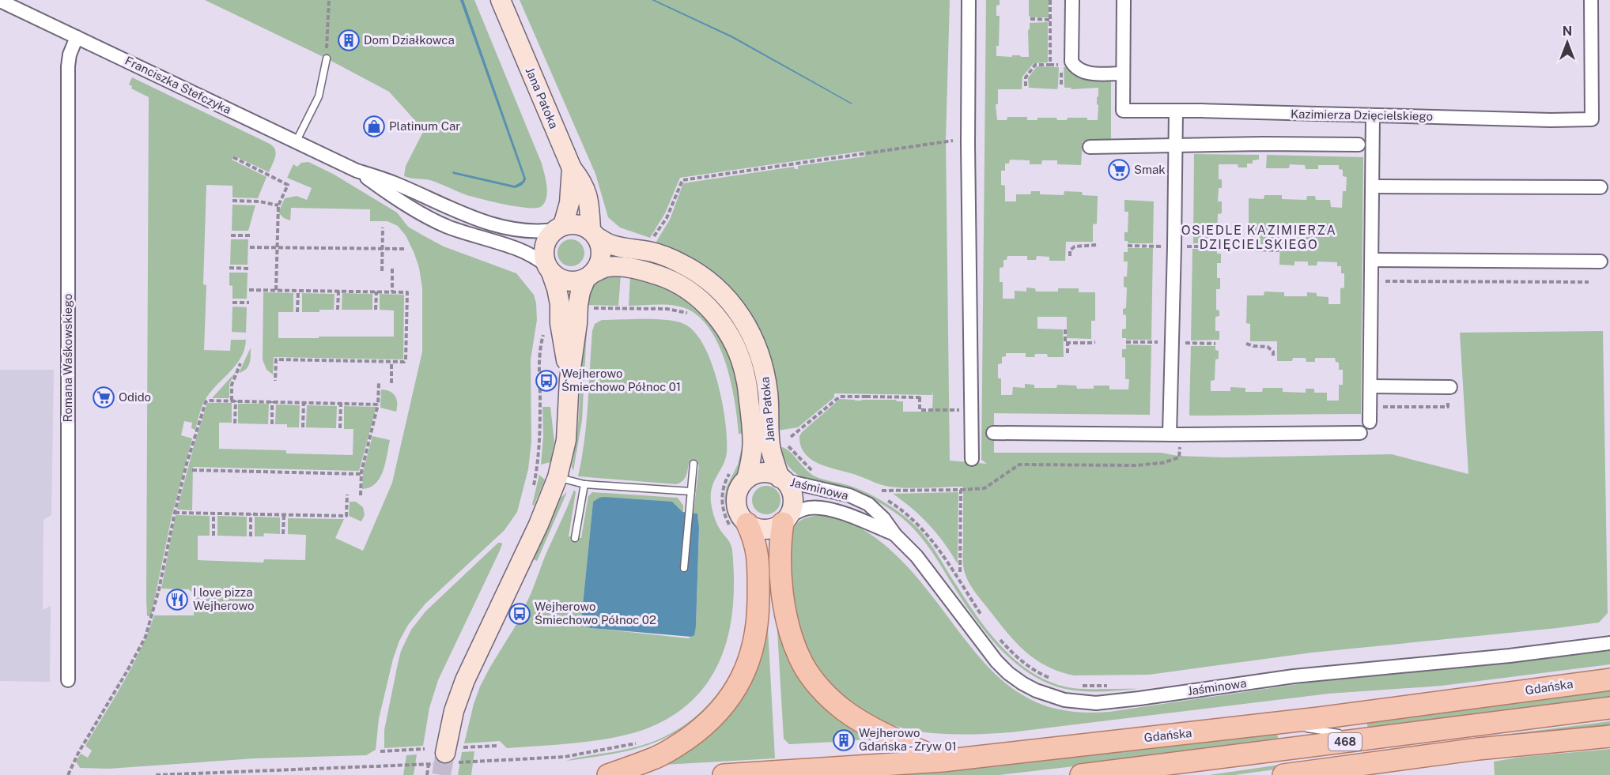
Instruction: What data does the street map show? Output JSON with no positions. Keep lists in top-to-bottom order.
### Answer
{
  "streets": {
    "main road": ["Jana Patoka", "Gdańska", "468"],
    "street": [
      "Franciszka Stefczyka",
      "Kazimierza Dzięcielskiego",
      "Romana Waśkowskiego",
      "Jaśminowa"
    ]
  },
  "crossings": [
    ["Franciszka Stefczyka", "Jana Patoka"],
    ["Franciszka Stefczyka", "Romana Waśkowskiego"],
    ["Jana Patoka", "Jaśminowa"]
  ],
  "districts": ["OSIEDLE KAZIMIERZA DZIĘCIELSKIEGO"],
  "places": {
    "building": ["Dom Działkowca", "Wejherowo Gdańska - Zryw 01"],
    "shop": ["Platinum Car"],
    "supermarket": ["Smak", "Odido"],
    "bus stop": ["Wejherowo Śmiechowo Północ 01", "Wejherowo Śmiechowo Północ 02"],
    "restaurant": ["I love pizza Wejherowo"]
  },
  "north": "top"
}
